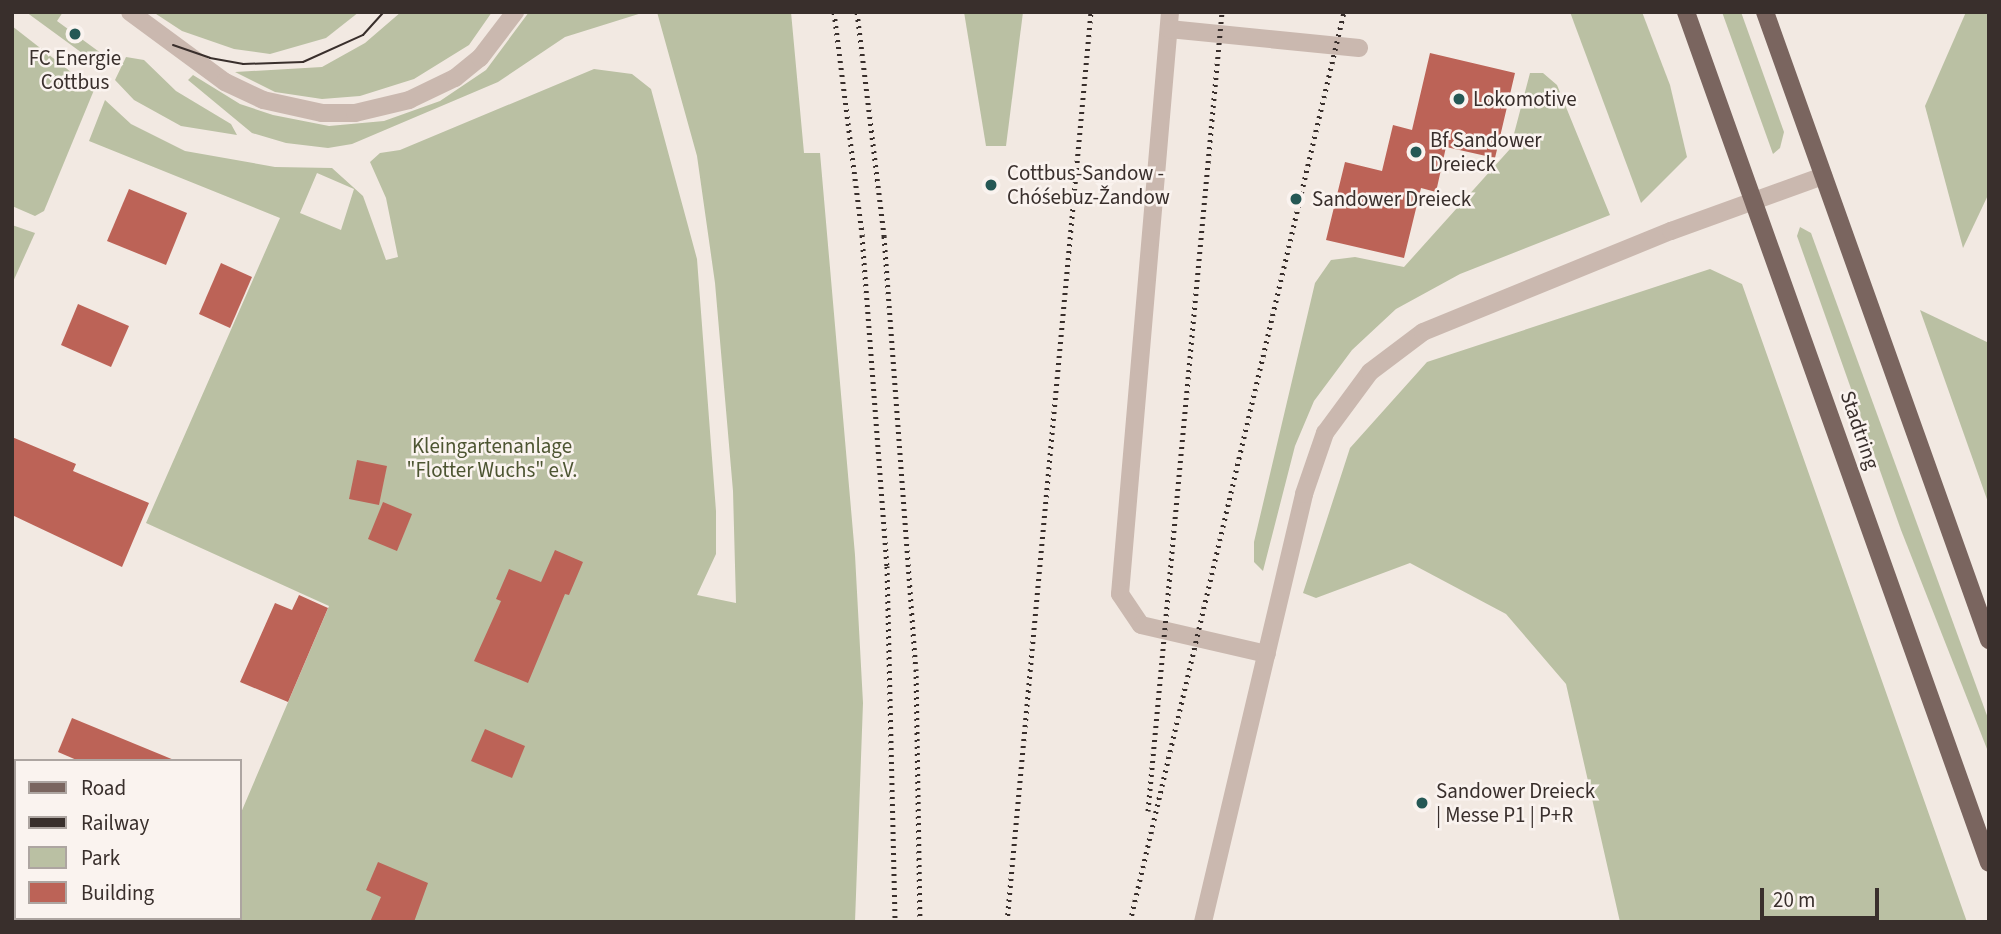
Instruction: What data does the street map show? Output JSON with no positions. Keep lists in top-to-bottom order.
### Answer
{
  "streets": {
    "main road": ["Stadtring"]
  },
  "parks": ["Kleingartenanlage \"Flotter Wuchs\" e.V."],
  "places": [
    "FC Energie Cottbus",
    "Lokomotive",
    "Bf Sandower Dreieck",
    "Cottbus-Sandow - Chóśebuz-Žandow",
    "Sandower Dreieck",
    "Sandower Dreieck | Messe P1 | P+R"
  ],
  "legend": [
    "Road",
    "Railway",
    "Park",
    "Building"
  ],
  "scale_bar": "20 m"
}
